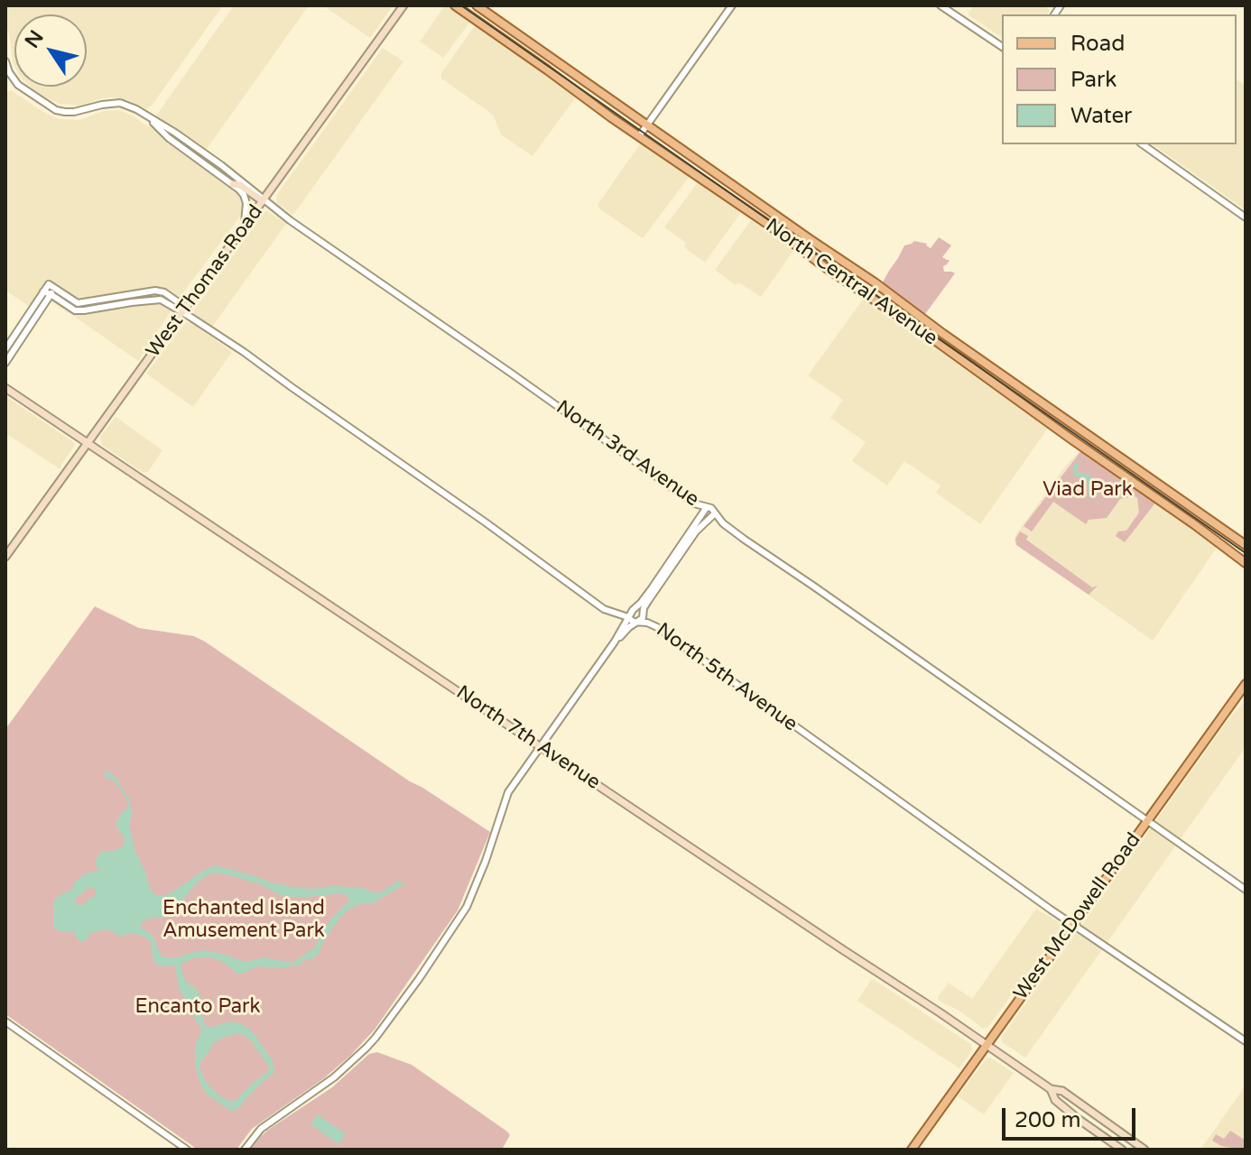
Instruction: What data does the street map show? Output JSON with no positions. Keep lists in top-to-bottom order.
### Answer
{
  "streets": {
    "main road": [
      "West Thomas Road",
      "North Central Avenue",
      "North 7th Avenue",
      "West McDowell Road"
    ],
    "street": ["North 3rd Avenue", "North 5th Avenue"]
  },
  "crossings": [
    ["West Thomas Road", "North 3rd Avenue"],
    ["West Thomas Road", "North 5th Avenue"],
    ["West Thomas Road", "North 7th Avenue"],
    ["North 3rd Avenue", "West McDowell Road"],
    ["North 5th Avenue", "West McDowell Road"],
    ["North 7th Avenue", "West McDowell Road"]
  ],
  "parks": ["Viad Park", "Enchanted Island Amusement Park", "Encanto Park"],
  "legend": ["Road", "Park", "Water"],
  "scale_bar": "200 m",
  "north": "top left"
}
